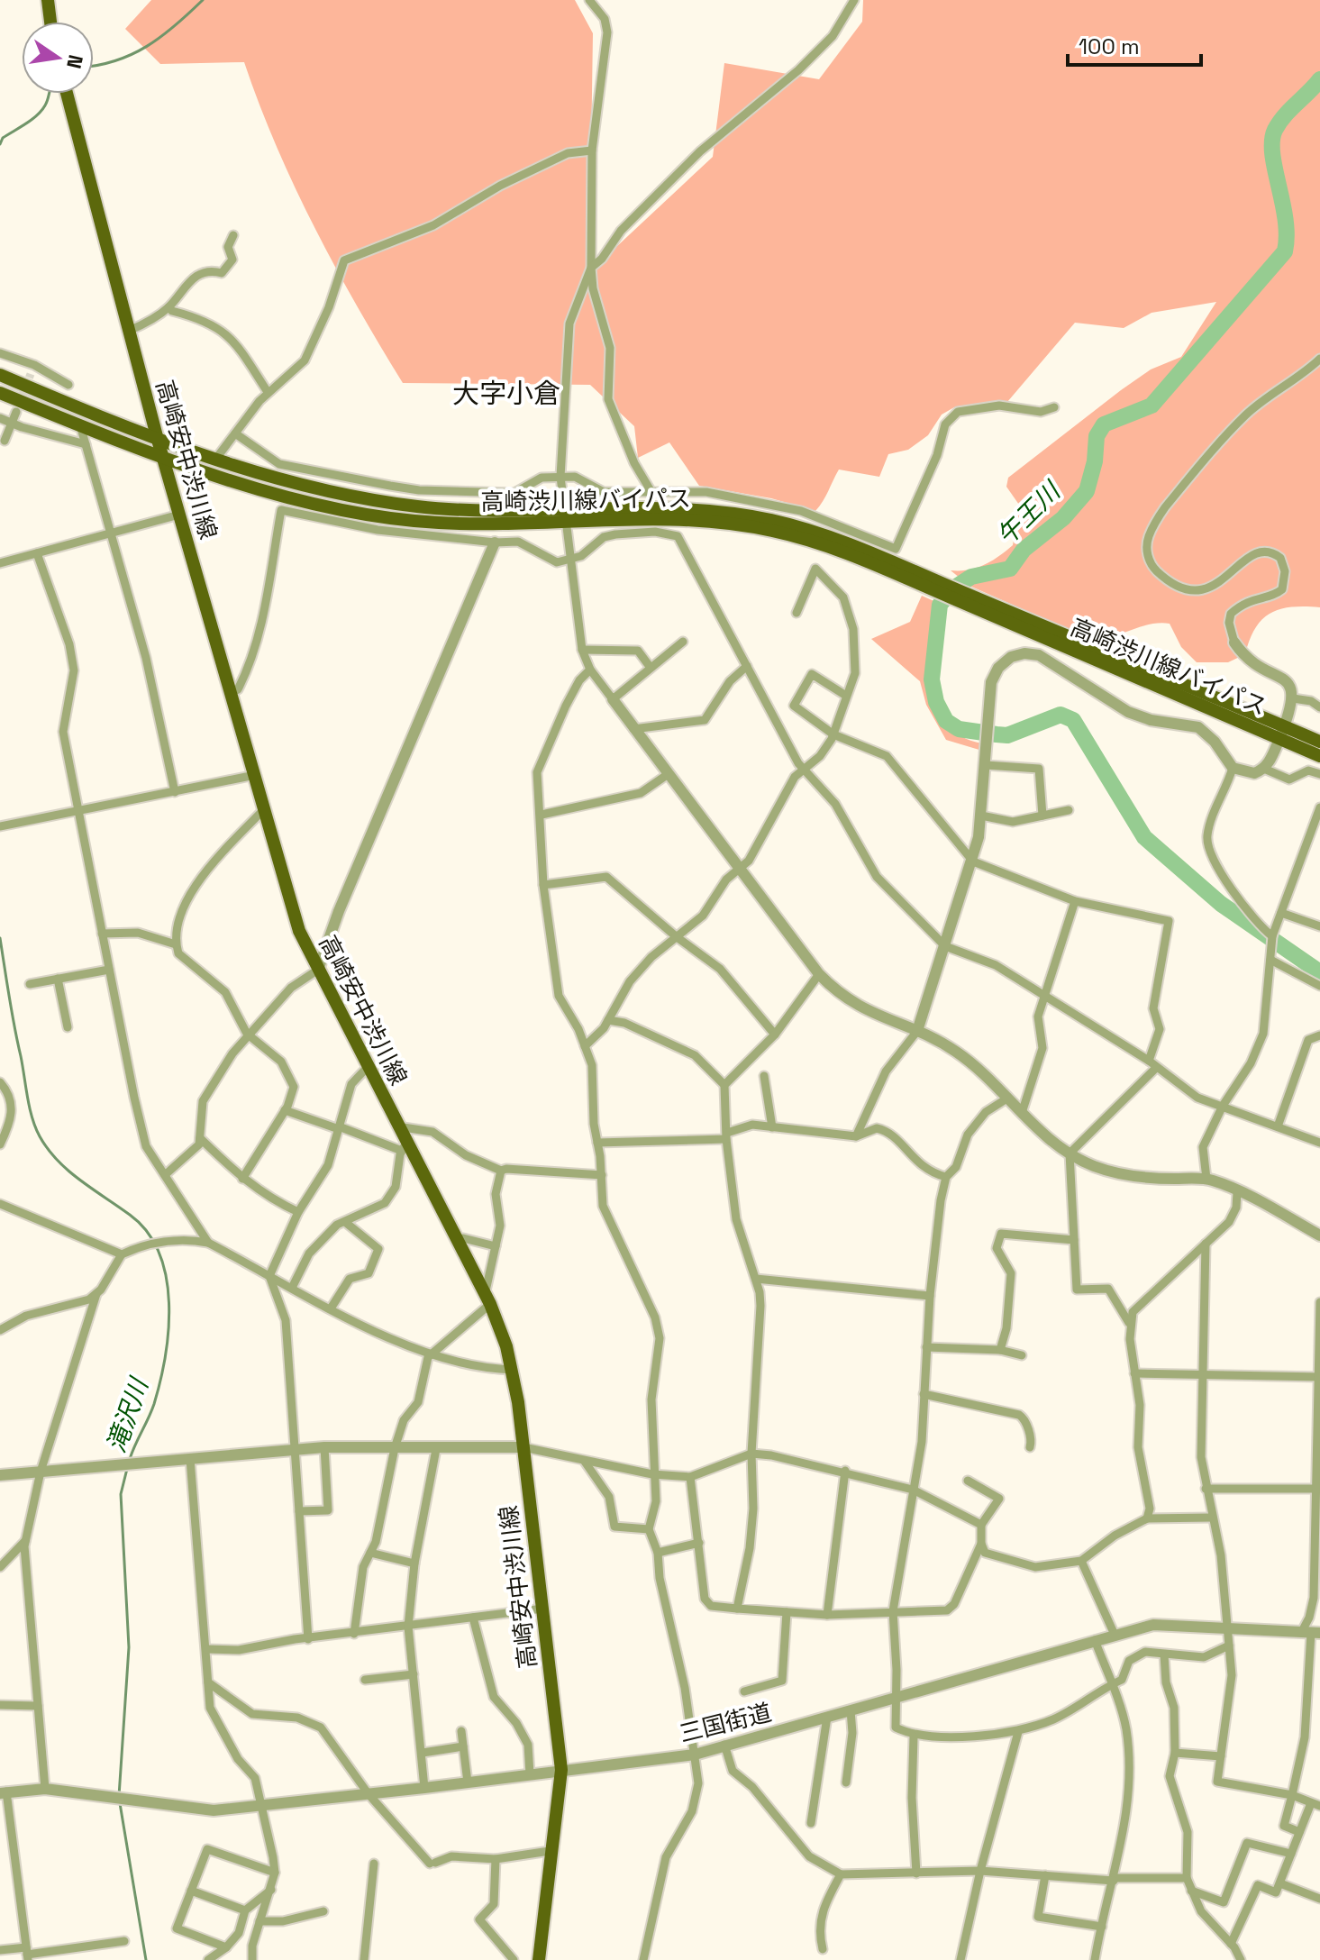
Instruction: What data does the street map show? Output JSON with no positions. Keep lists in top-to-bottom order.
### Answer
{
  "streets": {
    "main road": ["高崎安中渋川線", "高崎渋川線バイパス"],
    "street": ["三国街道"]
  },
  "crossings": [
    ["高崎安中渋川線", "高崎渋川線バイパス"],
    ["高崎安中渋川線", "三国街道"]
  ],
  "districts": ["大字小倉"],
  "water": ["午王川", "滝沢川"],
  "scale_bar": "100 m",
  "north": "right"
}
